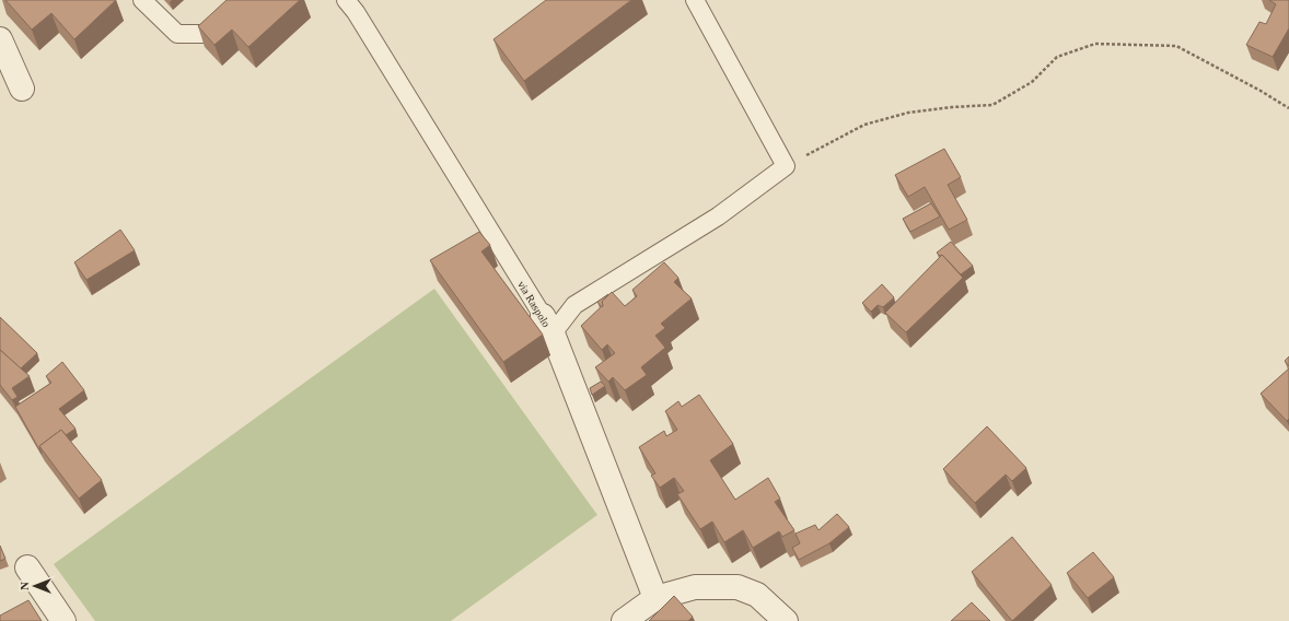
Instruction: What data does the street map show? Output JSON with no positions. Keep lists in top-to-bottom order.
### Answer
{
  "streets": {
    "street": ["via Raspolo"]
  },
  "north": "left"
}
